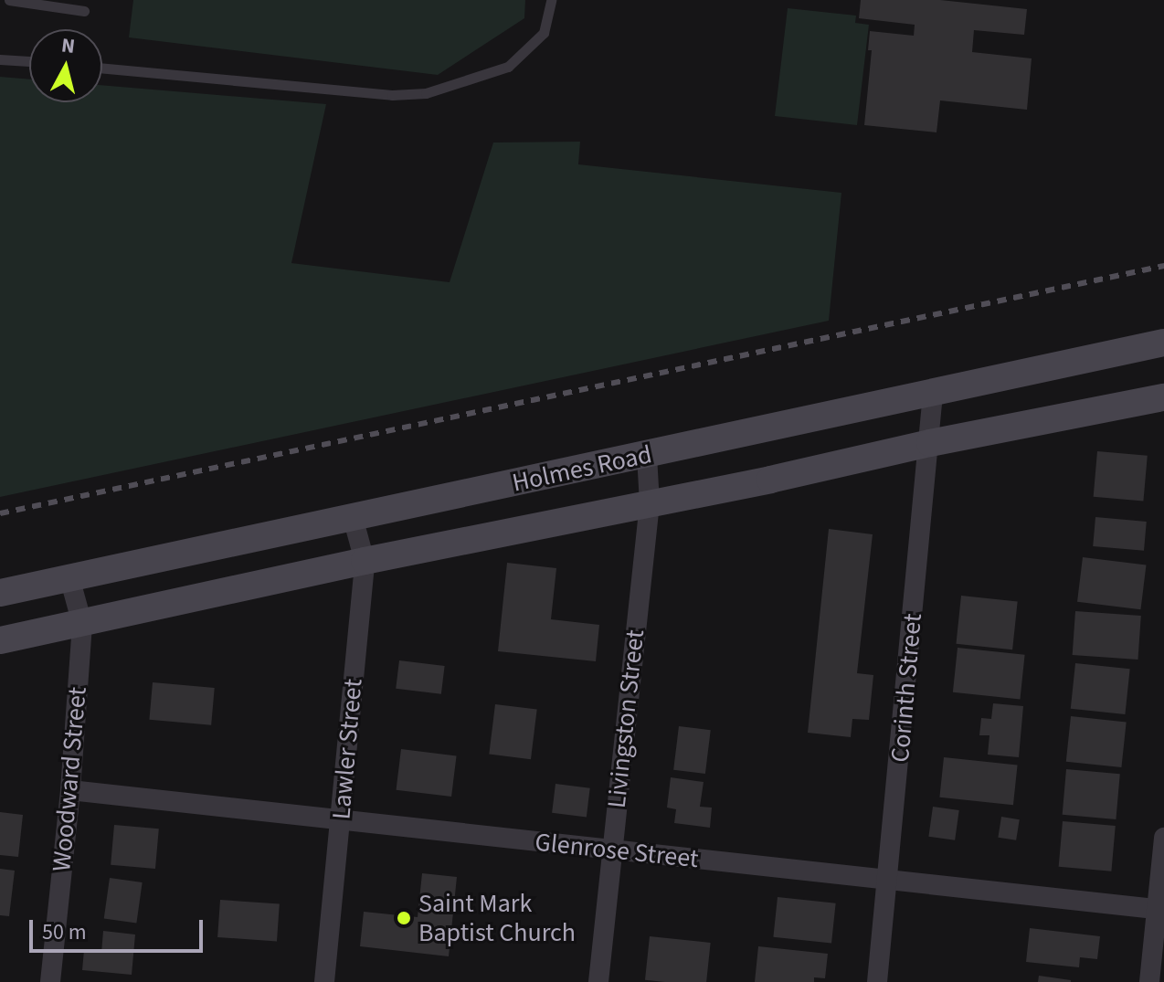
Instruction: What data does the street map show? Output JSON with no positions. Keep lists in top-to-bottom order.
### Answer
{
  "streets": {
    "main road": ["Holmes Road"],
    "street": [
      "Corinth Street",
      "Livingston Street",
      "Lawler Street",
      "Woodward Street",
      "Glenrose Street"
    ]
  },
  "crossings": [
    ["Holmes Road", "Corinth Street"],
    ["Holmes Road", "Livingston Street"],
    ["Holmes Road", "Lawler Street"],
    ["Holmes Road", "Woodward Street"],
    ["Corinth Street", "Glenrose Street"],
    ["Livingston Street", "Glenrose Street"],
    ["Lawler Street", "Glenrose Street"],
    ["Woodward Street", "Glenrose Street"]
  ],
  "places": ["Saint Mark Baptist Church"],
  "scale_bar": "50 m",
  "north": "top"
}
